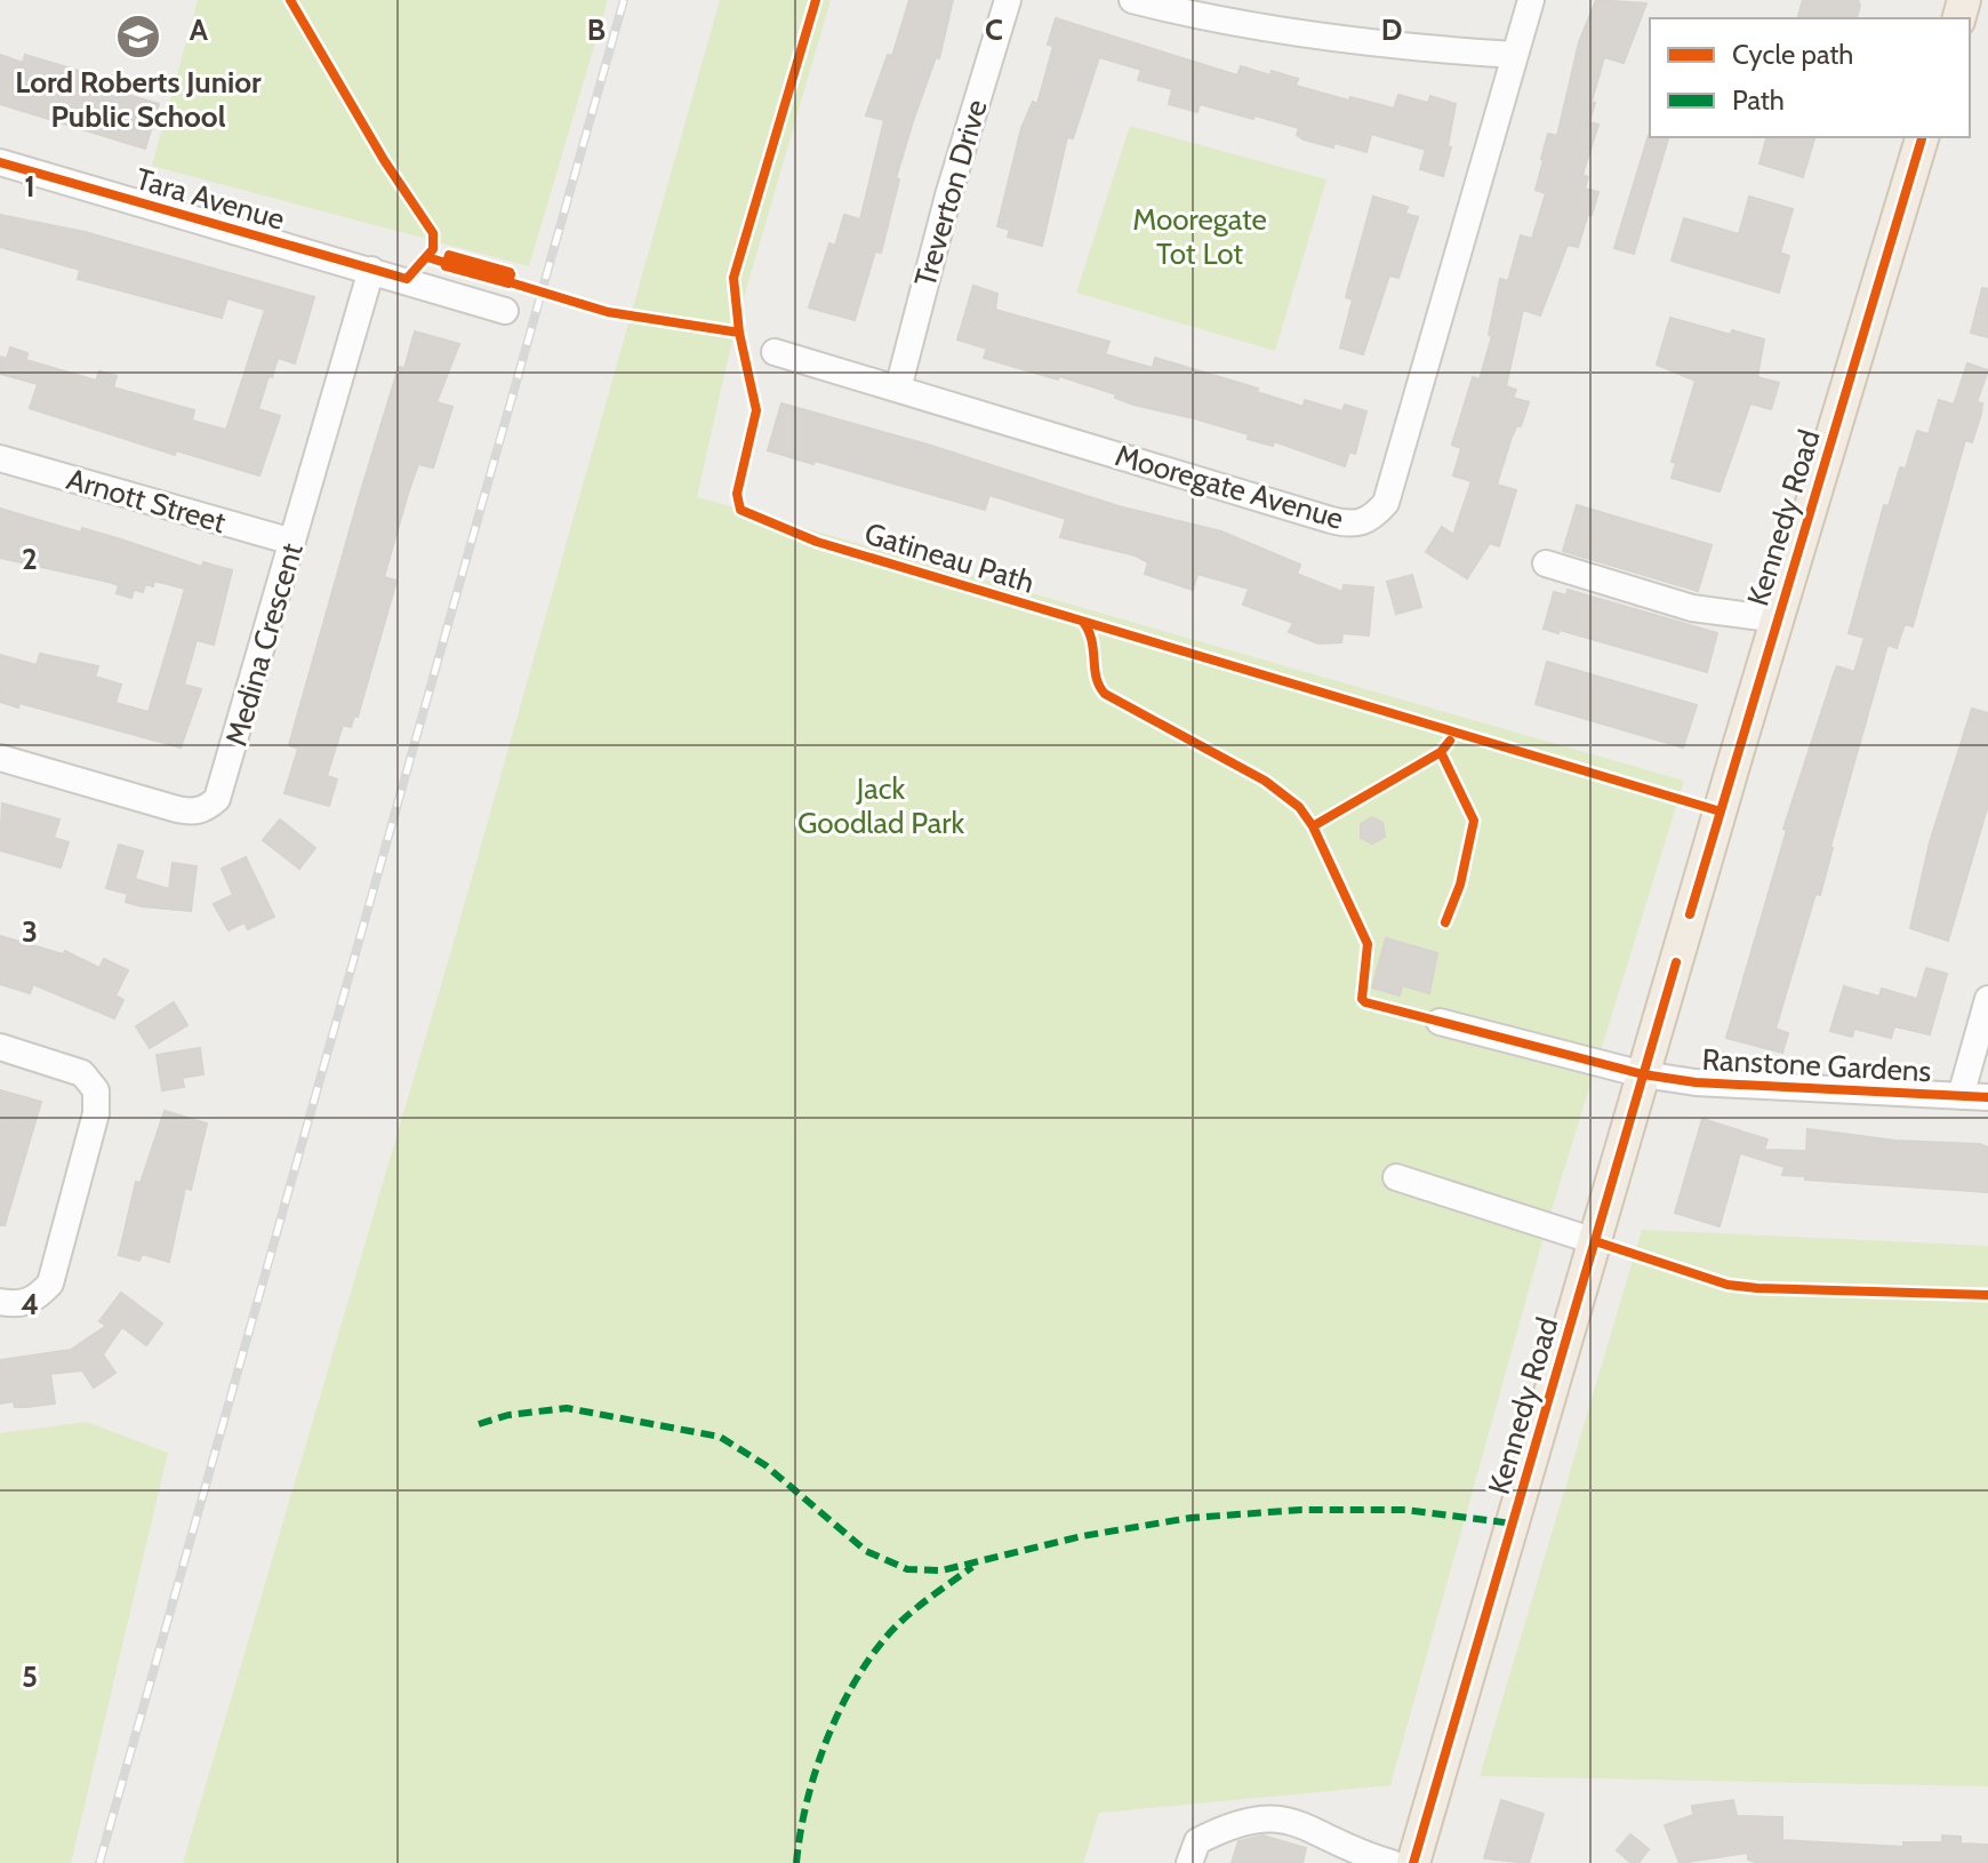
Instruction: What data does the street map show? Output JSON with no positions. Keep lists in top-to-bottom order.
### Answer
{
  "streets": {
    "main road": ["Kennedy Road"],
    "street": [
      "Treverton Drive",
      "Tara Avenue",
      "Mooregate Avenue",
      "Arnott Street",
      "Medina Crescent",
      "Ranstone Gardens"
    ],
    "cycle path": ["Gatineau Path"]
  },
  "crossings": [
    ["Treverton Drive", "Mooregate Avenue"],
    ["Tara Avenue", "Medina Crescent"],
    ["Arnott Street", "Medina Crescent"],
    ["Kennedy Road", "Ranstone Gardens"]
  ],
  "parks": ["Mooregate Tot Lot", "Jack Goodlad Park"],
  "places": {
    "school or university": ["Lord Roberts Junior Public School"]
  },
  "legend": ["Cycle path", "Path"],
  "grid": {
    "columns": [
      "A",
      "B",
      "C",
      "D"
    ],
    "rows": [
      "1",
      "2",
      "3",
      "4",
      "5"
    ]
  }
}
